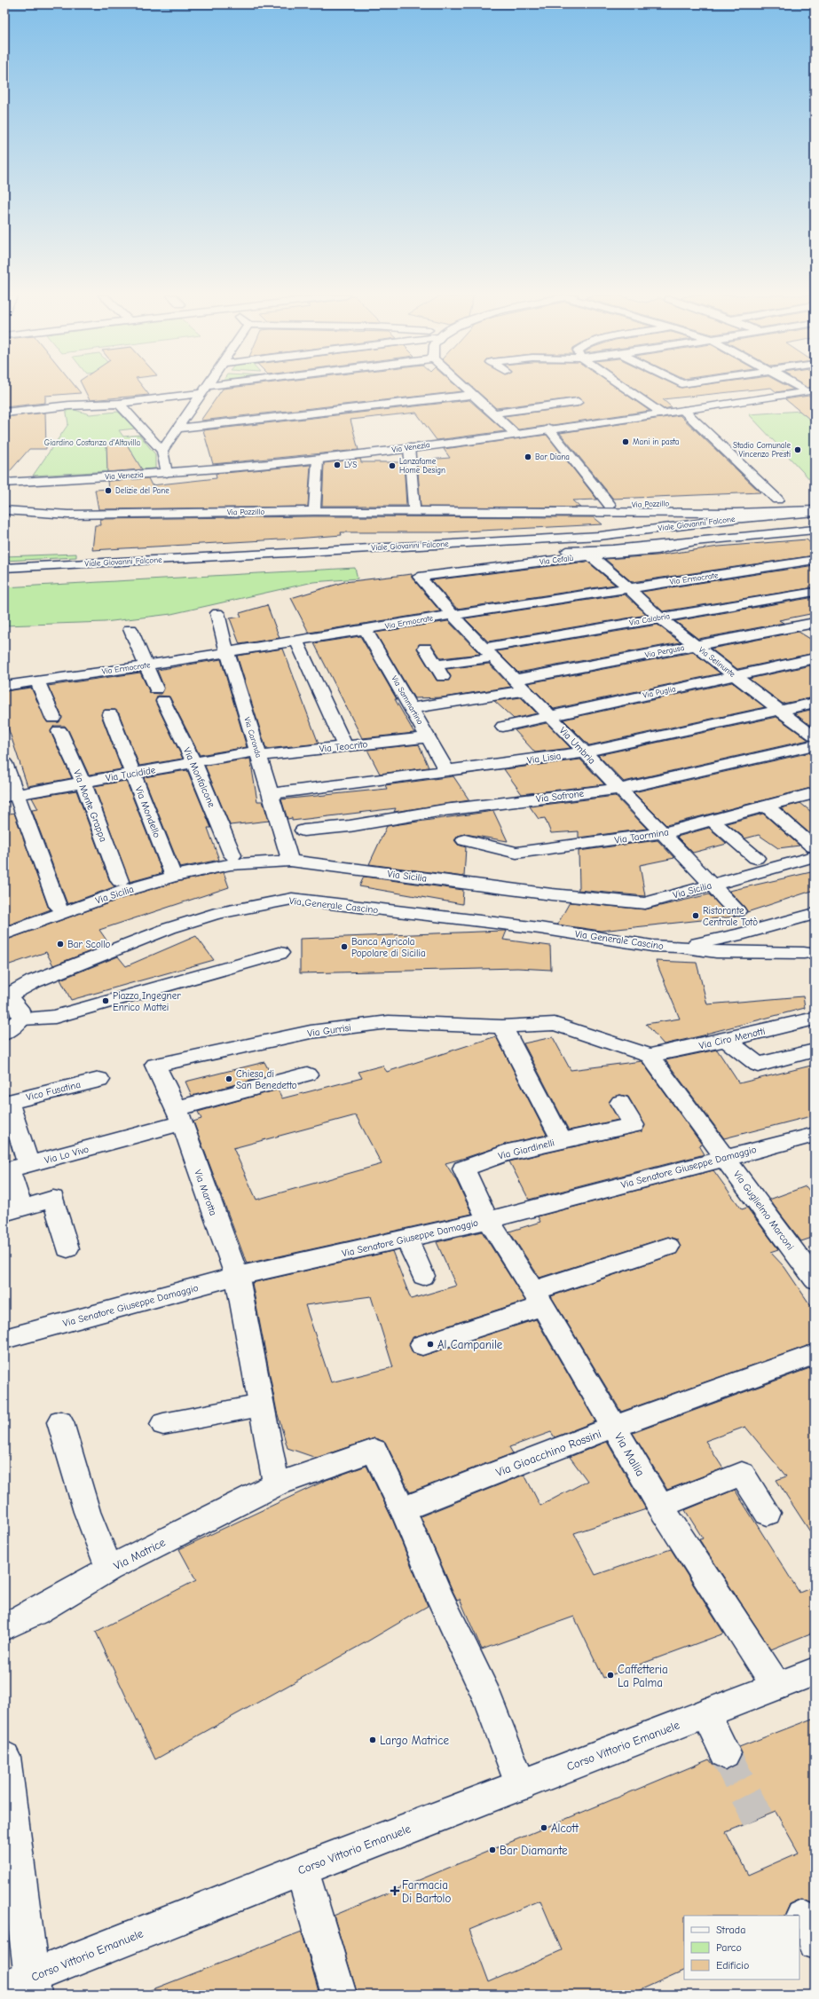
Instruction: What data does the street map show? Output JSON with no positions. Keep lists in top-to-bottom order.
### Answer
{
  "streets": {
    "street": [
      "Via Venezia",
      "Via Pozzillo",
      "Viale Giovanni Falcone",
      "Via Cefalù",
      "Via Ermocrate",
      "Via Calabria",
      "Via Pergusa",
      "Via Selinunte",
      "Via Puglia",
      "Via Sammartino",
      "Via Caronda",
      "Via Umbria",
      "Via Teocrito",
      "Via Lisia",
      "Via Tucidide",
      "Via Monfalcone",
      "Via Sofrone",
      "Via Monte Grappa",
      "Via Mondello",
      "Via Taormina",
      "Via Sicilia",
      "Via Generale Cascino",
      "Via Gurrisi",
      "Via Ciro Menotti",
      "Vico Fusatina",
      "Via Giardinelli",
      "Via Lo Vivo",
      "Via Senatore Giuseppe Damaggio",
      "Via Marotta",
      "Via Guglielmo Marconi",
      "Via Gioacchino Rossini",
      "Via Mallia",
      "Via Matrice",
      "Corso Vittorio Emanuele"
    ]
  },
  "crossings": [
    ["Via Pozzillo", "Viale Giovanni Falcone"],
    ["Viale Giovanni Falcone", "Via Cefalù"],
    ["Via Cefalù", "Via Selinunte"],
    ["Via Cefalù", "Via Umbria"],
    ["Via Ermocrate", "Via Selinunte"],
    ["Via Ermocrate", "Via Sammartino"],
    ["Via Ermocrate", "Via Caronda"],
    ["Via Ermocrate", "Via Umbria"],
    ["Via Ermocrate", "Via Monfalcone"],
    ["Via Ermocrate", "Via Monte Grappa"],
    ["Via Calabria", "Via Selinunte"],
    ["Via Calabria", "Via Umbria"],
    ["Via Pergusa", "Via Selinunte"],
    ["Via Pergusa", "Via Sammartino"],
    ["Via Pergusa", "Via Umbria"],
    ["Via Selinunte", "Via Puglia"],
    ["Via Selinunte", "Via Lisia"],
    ["Via Puglia", "Via Umbria"],
    ["Via Sammartino", "Via Teocrito"],
    ["Via Sammartino", "Via Lisia"],
    ["Via Caronda", "Via Teocrito"],
    ["Via Caronda", "Via Lisia"],
    ["Via Caronda", "Via Tucidide"],
    ["Via Caronda", "Via Sicilia"],
    ["Via Umbria", "Via Lisia"],
    ["Via Umbria", "Via Sofrone"],
    ["Via Umbria", "Via Taormina"],
    ["Via Umbria", "Via Sicilia"],
    ["Via Teocrito", "Via Tucidide"],
    ["Via Tucidide", "Via Monfalcone"],
    ["Via Tucidide", "Via Monte Grappa"],
    ["Via Tucidide", "Via Mondello"],
    ["Via Gurrisi", "Via Ciro Menotti"],
    ["Via Gurrisi", "Via Giardinelli"],
    ["Via Gurrisi", "Via Lo Vivo"],
    ["Via Gurrisi", "Via Marotta"],
    ["Via Gurrisi", "Via Guglielmo Marconi"],
    ["Via Ciro Menotti", "Via Guglielmo Marconi"],
    ["Vico Fusatina", "Via Lo Vivo"],
    ["Via Giardinelli", "Via Senatore Giuseppe Damaggio"],
    ["Via Giardinelli", "Via Mallia"],
    ["Via Lo Vivo", "Via Marotta"],
    ["Via Senatore Giuseppe Damaggio", "Via Marotta"],
    ["Via Senatore Giuseppe Damaggio", "Via Guglielmo Marconi"],
    ["Via Senatore Giuseppe Damaggio", "Via Mallia"],
    ["Via Gioacchino Rossini", "Via Mallia"],
    ["Via Gioacchino Rossini", "Via Matrice"],
    ["Via Mallia", "Corso Vittorio Emanuele"]
  ],
  "parks": ["Giardino Costanza d'Altavilla"],
  "places": {
    "other": [
      "Mani in pasta",
      "Stadio Comunale Vincenzo Presti",
      "Bar Diana",
      "LYS",
      "Lanzafame Home Design",
      "Delizie del Pane",
      "Ristorante Centrale Totò",
      "Bar Scollo",
      "Banca Agricola Popolare di Sicilia",
      "Piazza Ingegner Enrico Mattei",
      "Chiesa di San Benedetto",
      "Al Campanile",
      "Caffetteria La Palma",
      "Largo Matrice",
      "Alcott",
      "Bar Diamante"
    ],
    "health": ["Farmacia Di Bartolo"]
  },
  "legend": ["Strada", "Parco", "Edificio"]
}
